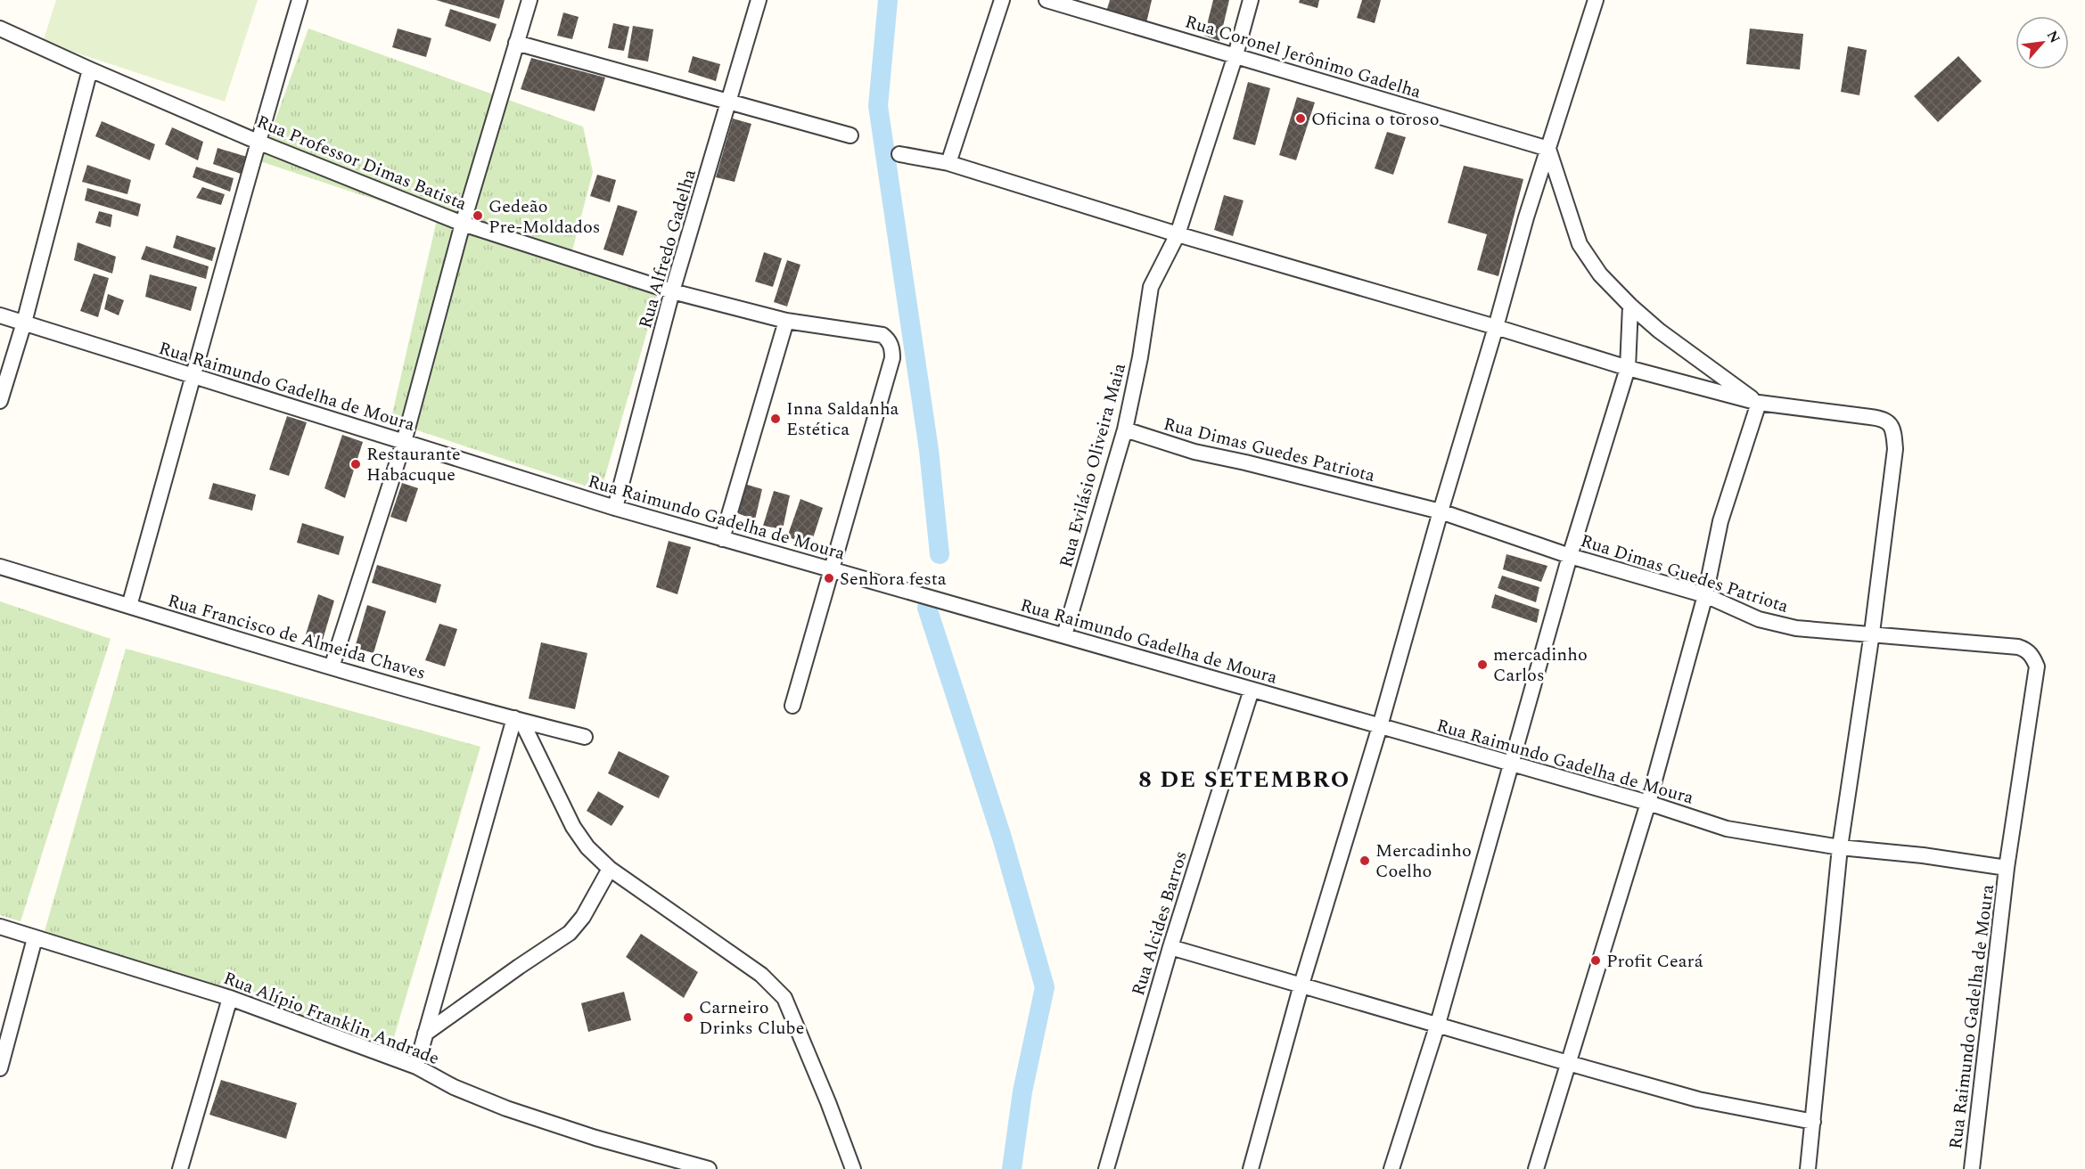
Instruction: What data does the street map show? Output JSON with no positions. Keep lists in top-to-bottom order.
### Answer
{
  "streets": {
    "street": [
      "Rua Coronel Jerônimo Gadelha",
      "Rua Professor Dimas Batista",
      "Rua Alfredo Gadelha",
      "Rua Raimundo Gadelha de Moura",
      "Rua Dimas Guedes Patriota",
      "Rua Evilásio Oliveira Maia",
      "Rua Francisco de Almeida Chaves",
      "Rua Alcides Barros",
      "Rua Alípio Franklin Andrade"
    ]
  },
  "crossings": [
    ["Rua Coronel Jerônimo Gadelha", "Rua Evilásio Oliveira Maia"],
    ["Rua Professor Dimas Batista", "Rua Alfredo Gadelha"],
    ["Rua Professor Dimas Batista", "Rua Raimundo Gadelha de Moura"],
    ["Rua Alfredo Gadelha", "Rua Raimundo Gadelha de Moura"],
    ["Rua Raimundo Gadelha de Moura", "Rua Dimas Guedes Patriota"],
    ["Rua Raimundo Gadelha de Moura", "Rua Evilásio Oliveira Maia"],
    ["Rua Raimundo Gadelha de Moura", "Rua Alcides Barros"],
    ["Rua Dimas Guedes Patriota", "Rua Evilásio Oliveira Maia"]
  ],
  "districts": ["8 DE SETEMBRO"],
  "places": [
    "Oficina o toroso",
    "Gedeão Pre-Moldados",
    "Inna Saldanha Estética",
    "Restaurante Habacuque",
    "Senhora festa",
    "mercadinho Carlos",
    "Mercadinho Coelho",
    "Profit Ceará",
    "Carneiro Drinks Clube"
  ],
  "north": "top right"
}
